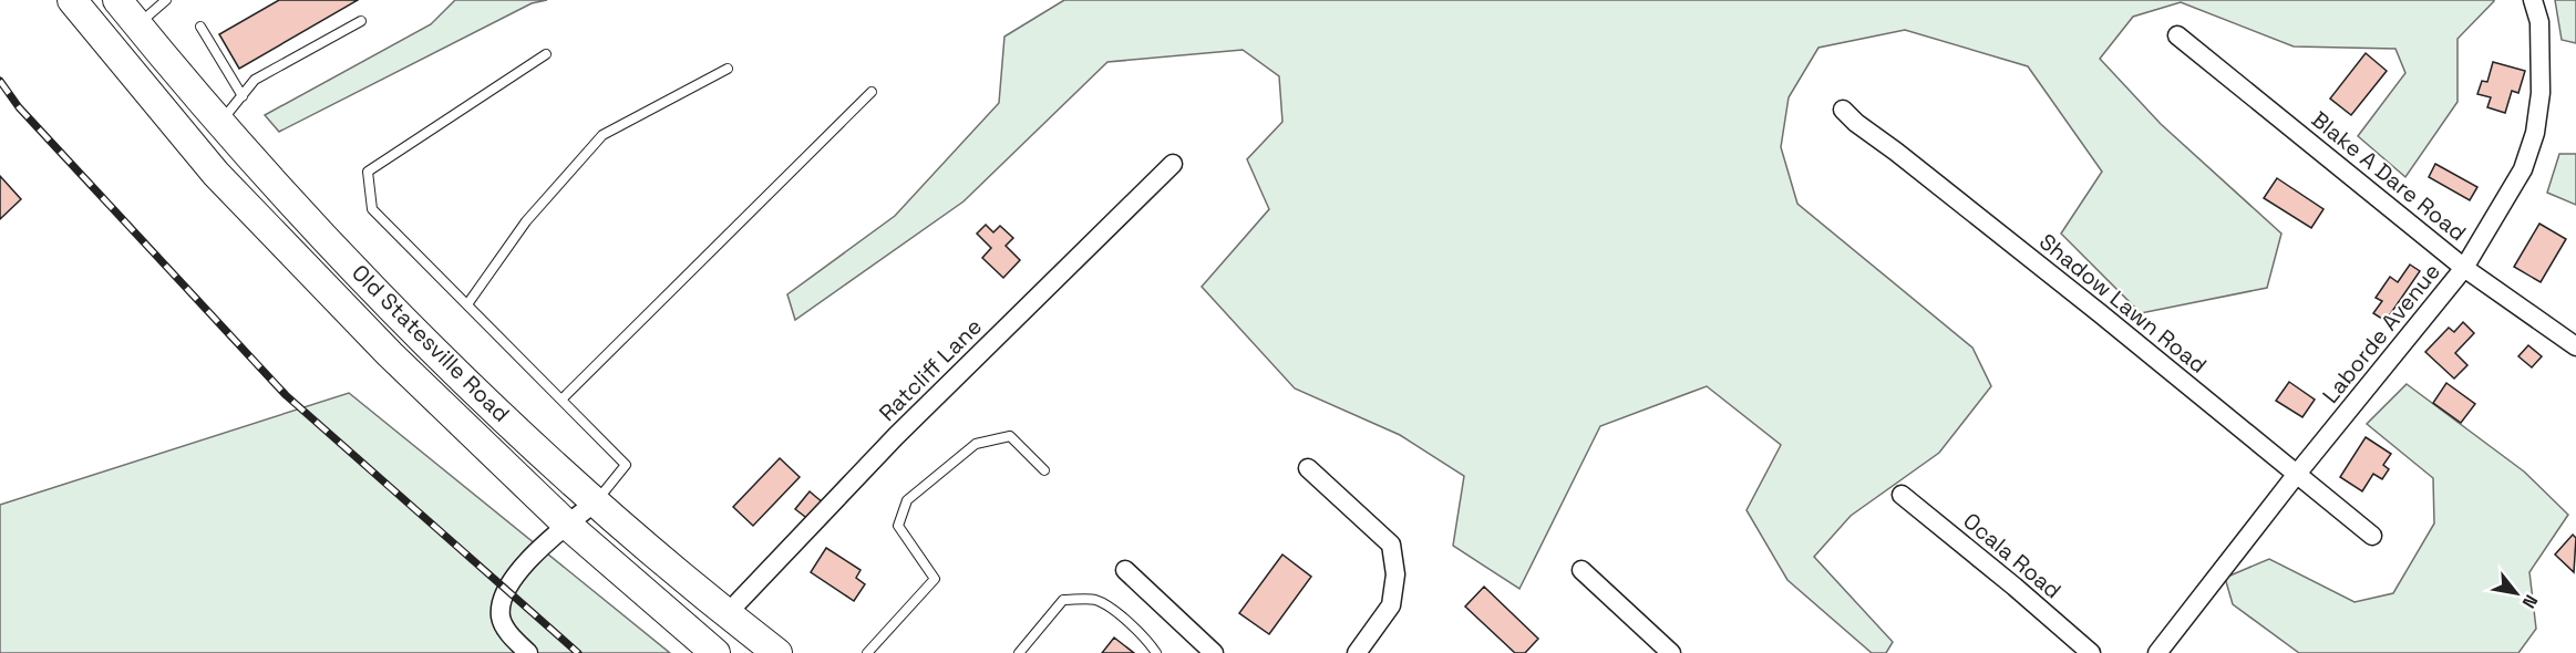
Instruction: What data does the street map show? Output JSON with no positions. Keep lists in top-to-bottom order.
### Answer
{
  "streets": {
    "main road": ["Old Statesville Road"],
    "street": [
      "Blake A Dare Road",
      "Shadow Lawn Road",
      "Laborde Avenue",
      "Ratcliff Lane",
      "Ocala Road"
    ]
  },
  "crossings": [
    ["Blake A Dare Road", "Laborde Avenue"],
    ["Shadow Lawn Road", "Laborde Avenue"],
    ["Old Statesville Road", "Ratcliff Lane"]
  ],
  "north": "bottom right"
}
